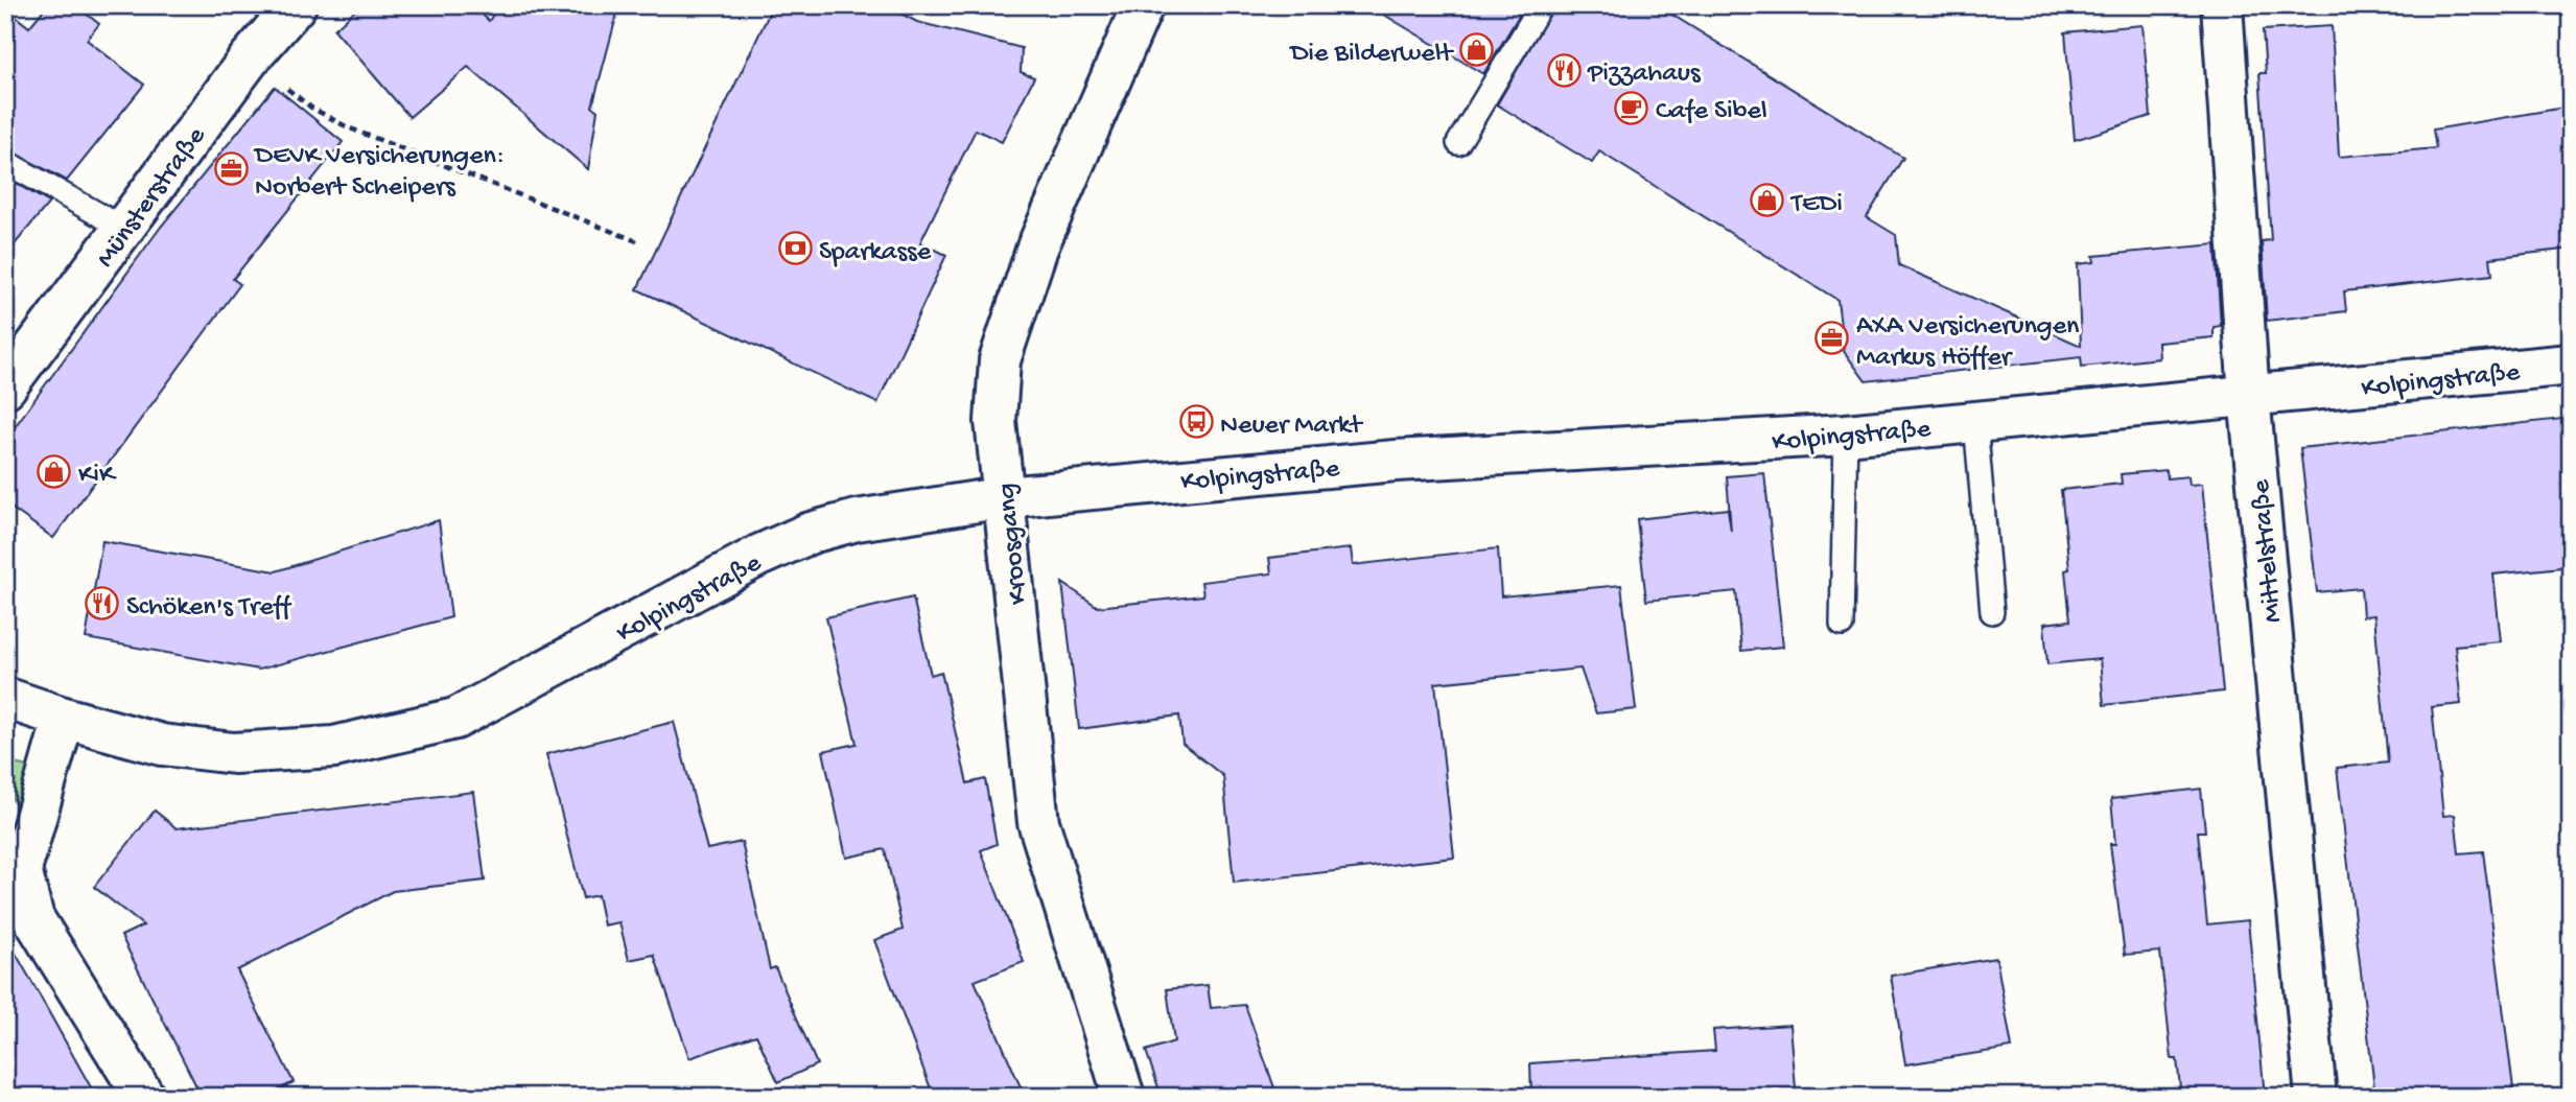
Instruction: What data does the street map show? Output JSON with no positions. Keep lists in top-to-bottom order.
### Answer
{
  "streets": {
    "street": [
      "Münsterstraße",
      "Kolpingstraße",
      "Kroosgang",
      "Mittelstraße"
    ]
  },
  "crossings": [
    ["Kolpingstraße", "Kroosgang"],
    ["Kolpingstraße", "Mittelstraße"]
  ],
  "places": {
    "shop": ["Die Bilderwelt", "TEDi", "KiK"],
    "restaurant": ["Pizzahaus", "Schöken's Treff"],
    "cafe": ["Cafe Sibel"],
    "office": ["DEVK Versicherungen: Norbert Scheipers", "AXA Versicherungen Markus Höffer"],
    "bank": ["Sparkasse"],
    "bus stop": ["Neuer Markt"]
  }
}
